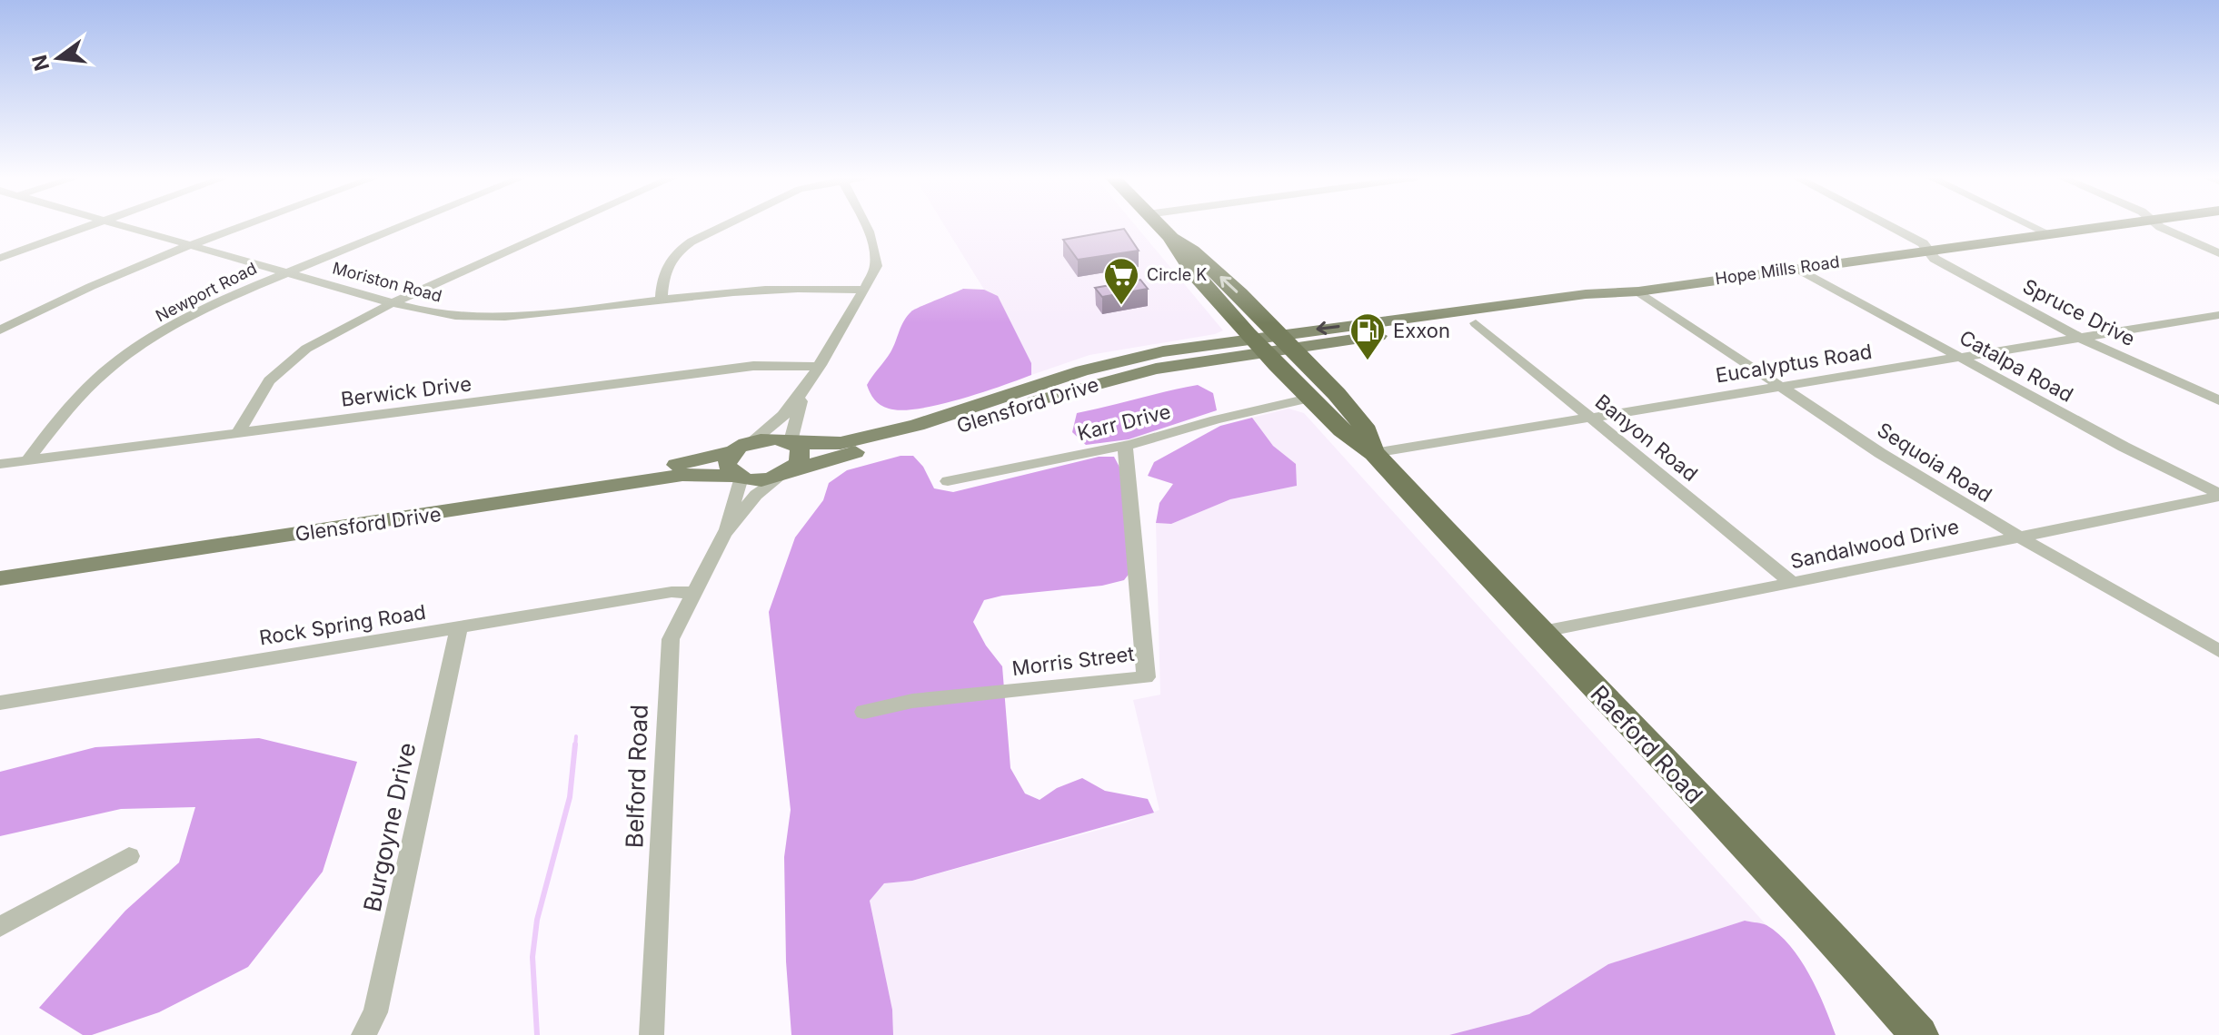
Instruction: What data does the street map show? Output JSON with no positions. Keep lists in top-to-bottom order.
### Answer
{
  "streets": {
    "highway": ["Raeford Road"],
    "main road": ["Hope Mills Road", "Glensford Drive"],
    "street": [
      "Moriston Road",
      "Newport Road",
      "Spruce Drive",
      "Eucalyptus Road",
      "Catalpa Road",
      "Berwick Drive",
      "Karr Drive",
      "Banyon Road",
      "Sequoia Road",
      "Sandalwood Drive",
      "Rock Spring Road",
      "Morris Street",
      "Belford Road",
      "Burgoyne Drive"
    ]
  },
  "crossings": [
    ["Hope Mills Road", "Spruce Drive"],
    ["Hope Mills Road", "Catalpa Road"],
    ["Hope Mills Road", "Glensford Drive"],
    ["Hope Mills Road", "Banyon Road"],
    ["Hope Mills Road", "Sequoia Road"],
    ["Hope Mills Road", "Raeford Road"],
    ["Moriston Road", "Newport Road"],
    ["Newport Road", "Berwick Drive"],
    ["Spruce Drive", "Eucalyptus Road"],
    ["Eucalyptus Road", "Catalpa Road"],
    ["Eucalyptus Road", "Banyon Road"],
    ["Eucalyptus Road", "Sequoia Road"],
    ["Eucalyptus Road", "Raeford Road"],
    ["Catalpa Road", "Sandalwood Drive"],
    ["Glensford Drive", "Raeford Road"],
    ["Glensford Drive", "Belford Road"],
    ["Karr Drive", "Morris Street"],
    ["Karr Drive", "Raeford Road"],
    ["Banyon Road", "Sandalwood Drive"],
    ["Sequoia Road", "Sandalwood Drive"],
    ["Sandalwood Drive", "Raeford Road"],
    ["Rock Spring Road", "Belford Road"],
    ["Rock Spring Road", "Burgoyne Drive"]
  ],
  "places": {
    "supermarket": ["Circle K"],
    "fuel station": ["Exxon"]
  },
  "north": "left"
}
